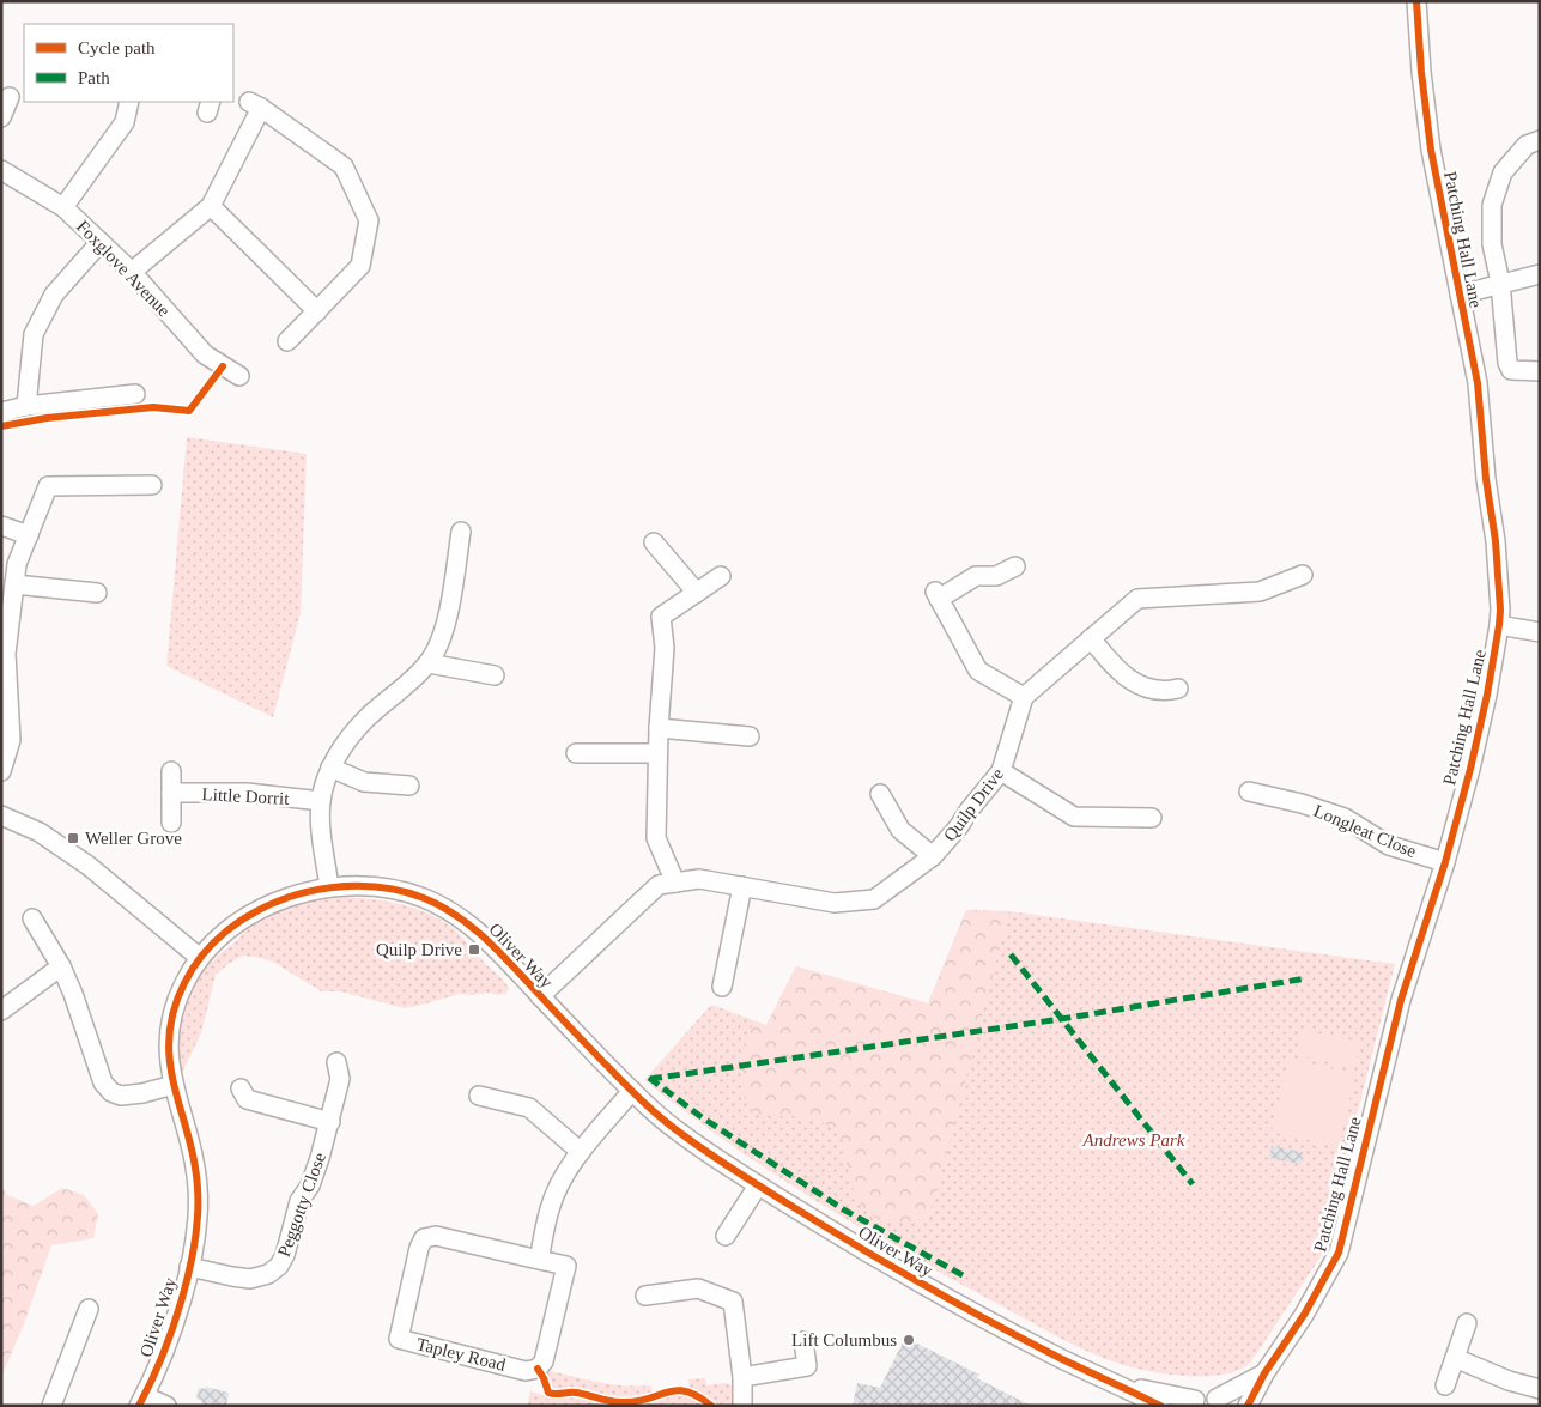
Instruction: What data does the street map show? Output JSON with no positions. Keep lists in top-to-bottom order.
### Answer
{
  "streets": {
    "street": [
      "Patching Hall Lane",
      "Foxglove Avenue",
      "Little Dorrit",
      "Quilp Drive",
      "Longleat Close",
      "Oliver Way",
      "Peggotty Close",
      "Tapley Road"
    ]
  },
  "crossings": [
    ["Patching Hall Lane", "Longleat Close"],
    ["Patching Hall Lane", "Oliver Way"],
    ["Quilp Drive", "Oliver Way"],
    ["Oliver Way", "Peggotty Close"]
  ],
  "parks": ["Andrews Park"],
  "places": {
    "transit": ["Weller Grove", "Quilp Drive"],
    "other": ["Lift Columbus"]
  },
  "legend": ["Cycle path", "Path"]
}
